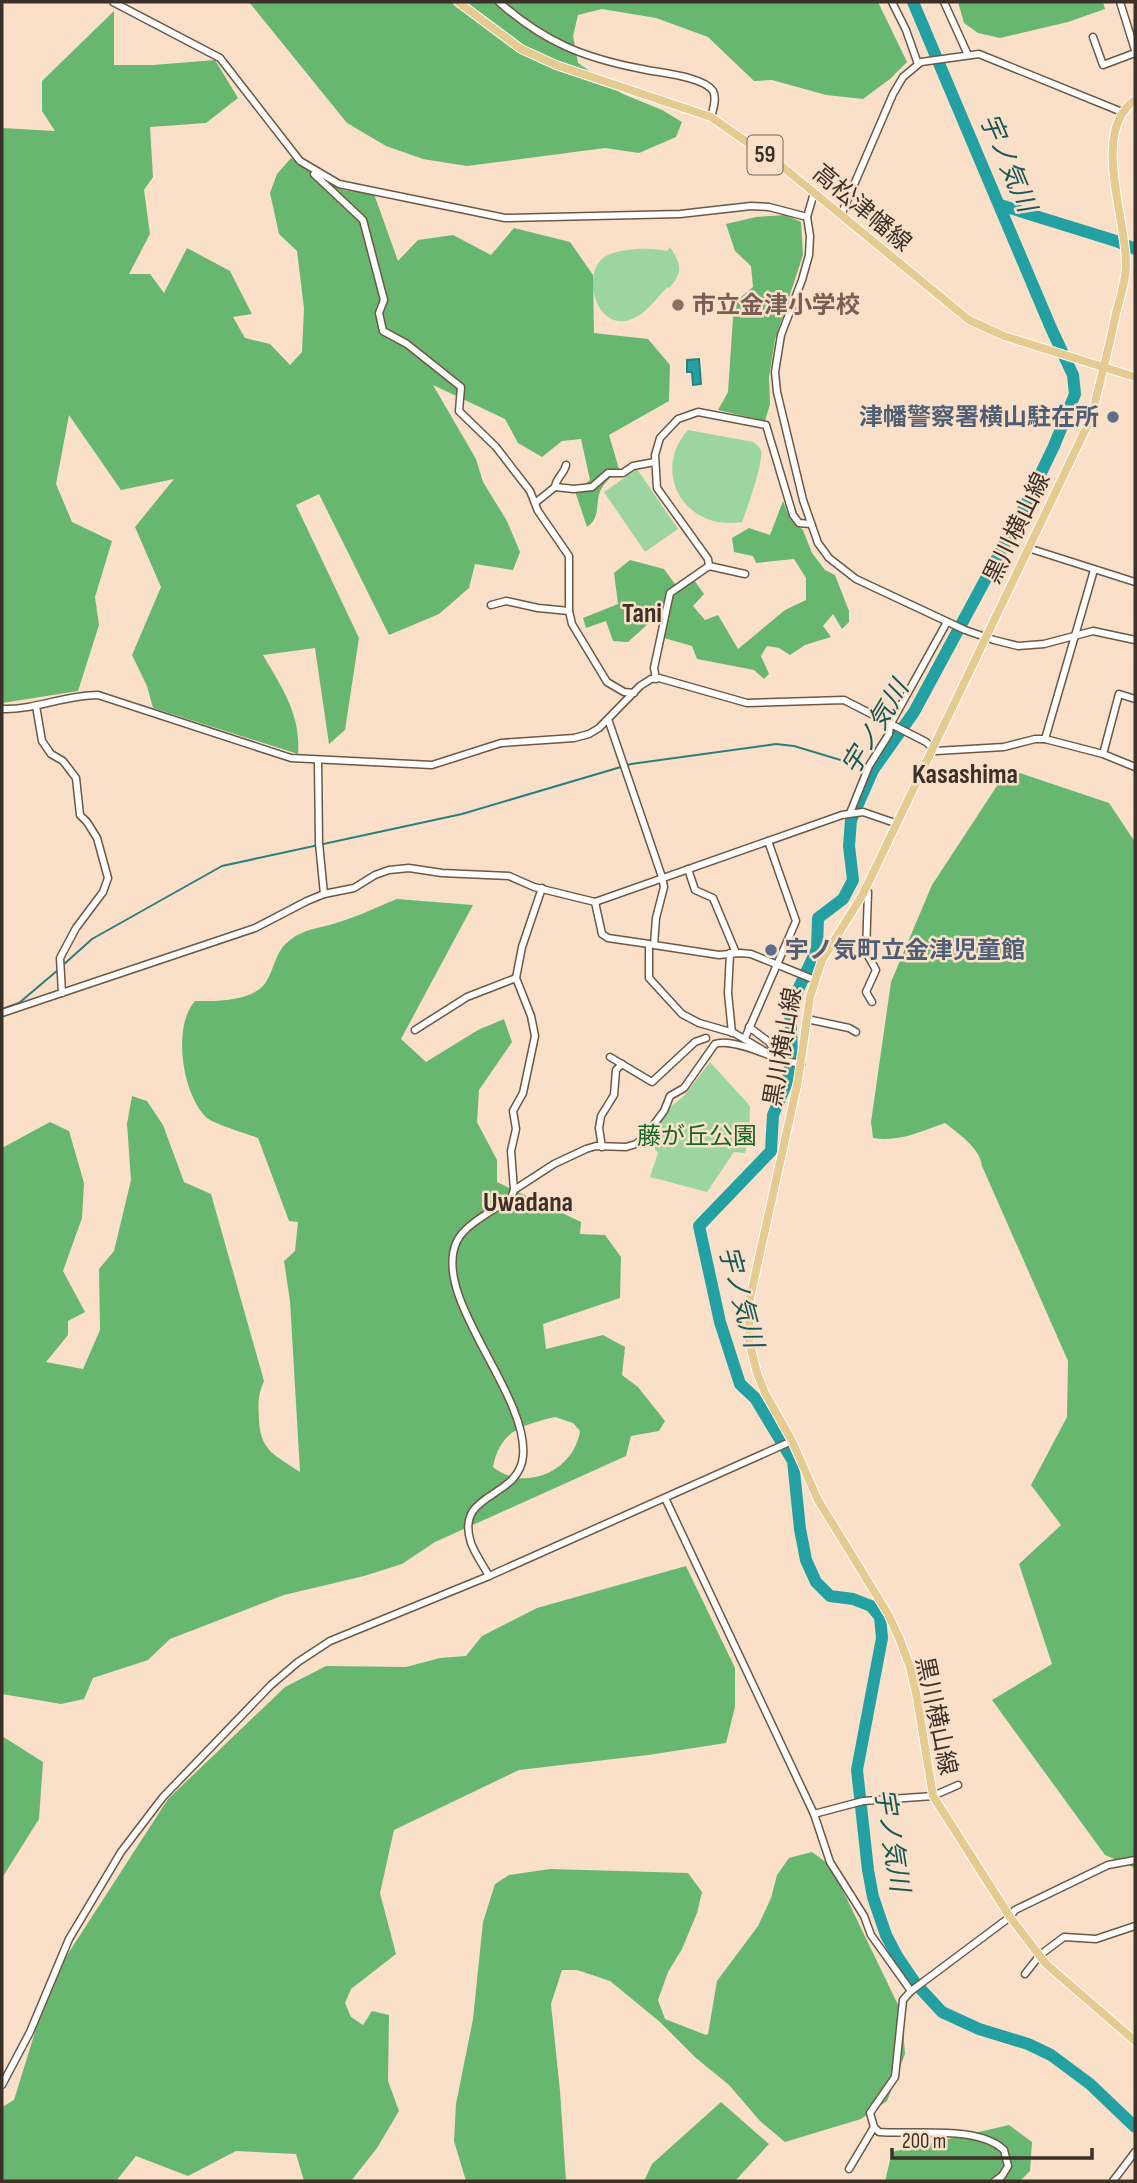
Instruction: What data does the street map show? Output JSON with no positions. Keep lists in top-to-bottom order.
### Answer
{
  "streets": {
    "main road": ["59", "高松津幡線", "黒川横山線"]
  },
  "crossings": [
    ["高松津幡線", "黒川横山線"]
  ],
  "districts": ["Tani", "Kasashima", "Uwadana"],
  "water": ["宇ノ気川"],
  "parks": ["藤が丘公園"],
  "places": ["市立金津小学校", "津幡警察署横山駐在所", "宇ノ気町立金津児童館"],
  "scale_bar": "200 m"
}
